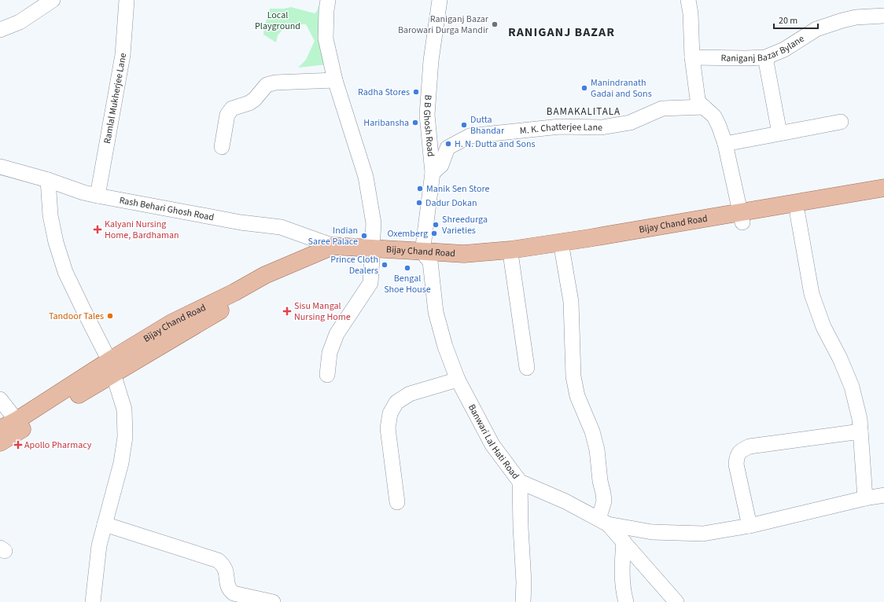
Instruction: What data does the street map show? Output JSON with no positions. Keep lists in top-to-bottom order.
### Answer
{
  "streets": {
    "main road": ["Bijay Chand Road"],
    "street": [
      "Raniganj Bazar Bylane",
      "Ramlal Mukherjee Lane",
      "B B Ghosh Road",
      "M. K. Chatterjee Lane",
      "Rash Behari Ghosh Road",
      "Banwari Lal Hati Road"
    ]
  },
  "crossings": [
    ["Ramlal Mukherjee Lane", "Rash Behari Ghosh Road"],
    ["B B Ghosh Road", "M. K. Chatterjee Lane"],
    ["B B Ghosh Road", "Bijay Chand Road"],
    ["B B Ghosh Road", "Banwari Lal Hati Road"],
    ["Rash Behari Ghosh Road", "Bijay Chand Road"],
    ["Bijay Chand Road", "Banwari Lal Hati Road"]
  ],
  "districts": ["RANIGANJ BAZAR", "BAMAKALITALA"],
  "parks": ["Local Playground"],
  "places": {
    "other": [
      "Raniganj Bazar Barowari Durga Mandir",
      "Manindranath Gadai and Sons",
      "Radha Stores",
      "Haribansha",
      "Dutta Bhandar",
      "H. N. Dutta and Sons",
      "Manik Sen Store",
      "Dadur Dokan",
      "Shreedurga Varieties",
      "Oxemberg",
      "Indian Saree Palace",
      "Prince Cloth Dealers",
      "Bengal Shoe House",
      "Tandoor Tales"
    ],
    "health": ["Kalyani Nursing Home, Bardhaman", "Sisu Mangal Nursing Home", "Apollo Pharmacy"]
  },
  "scale_bar": "20 m"
}
